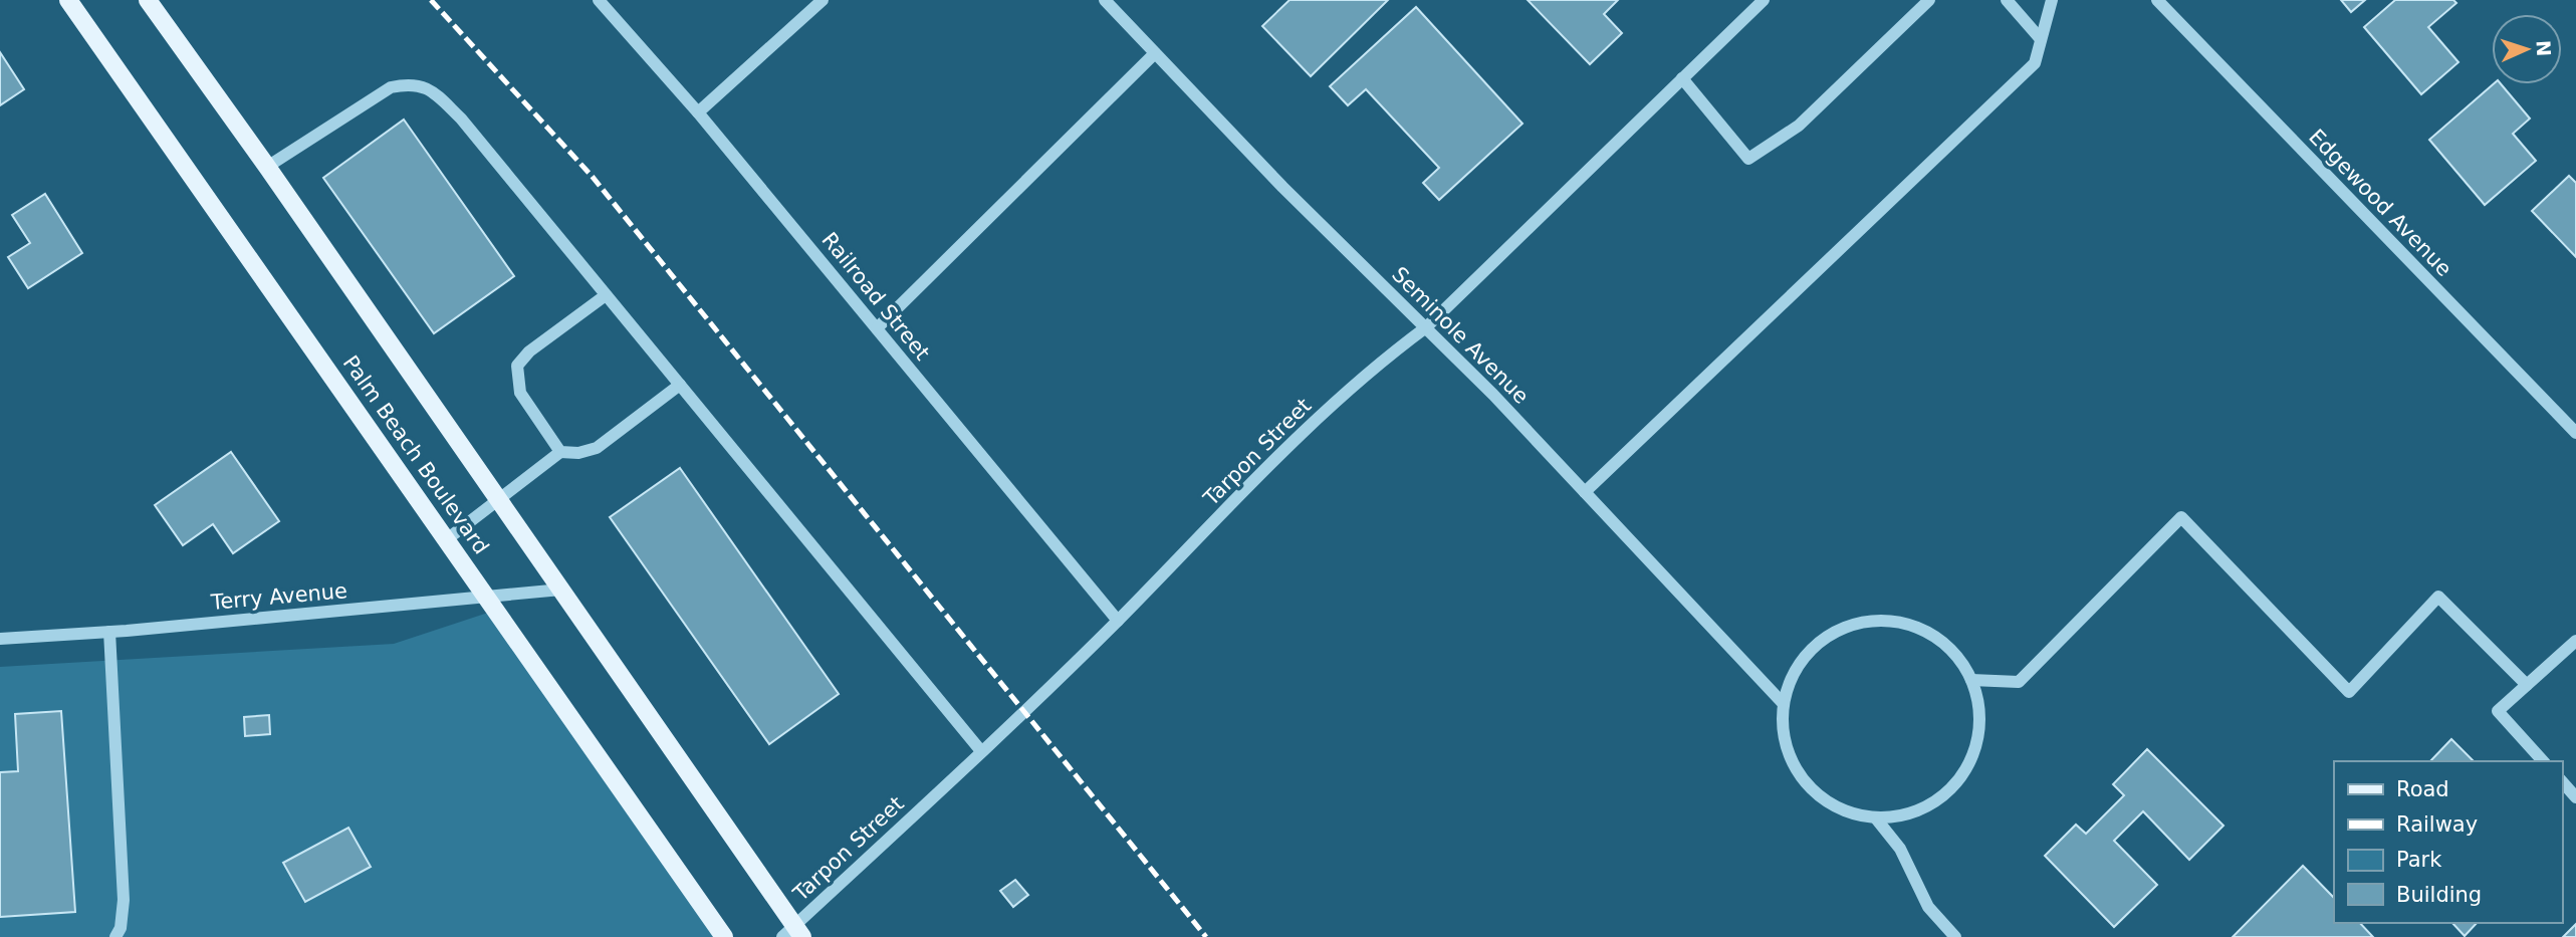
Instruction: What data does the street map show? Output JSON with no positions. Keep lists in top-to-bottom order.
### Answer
{
  "streets": {
    "main road": ["Palm Beach Boulevard"],
    "street": [
      "Edgewood Avenue",
      "Railroad Street",
      "Seminole Avenue",
      "Tarpon Street",
      "Terry Avenue"
    ]
  },
  "crossings": [
    ["Railroad Street", "Tarpon Street"],
    ["Seminole Avenue", "Tarpon Street"],
    ["Tarpon Street", "Palm Beach Boulevard"],
    ["Palm Beach Boulevard", "Terry Avenue"]
  ],
  "legend": [
    "Road",
    "Railway",
    "Park",
    "Building"
  ],
  "north": "right"
}
